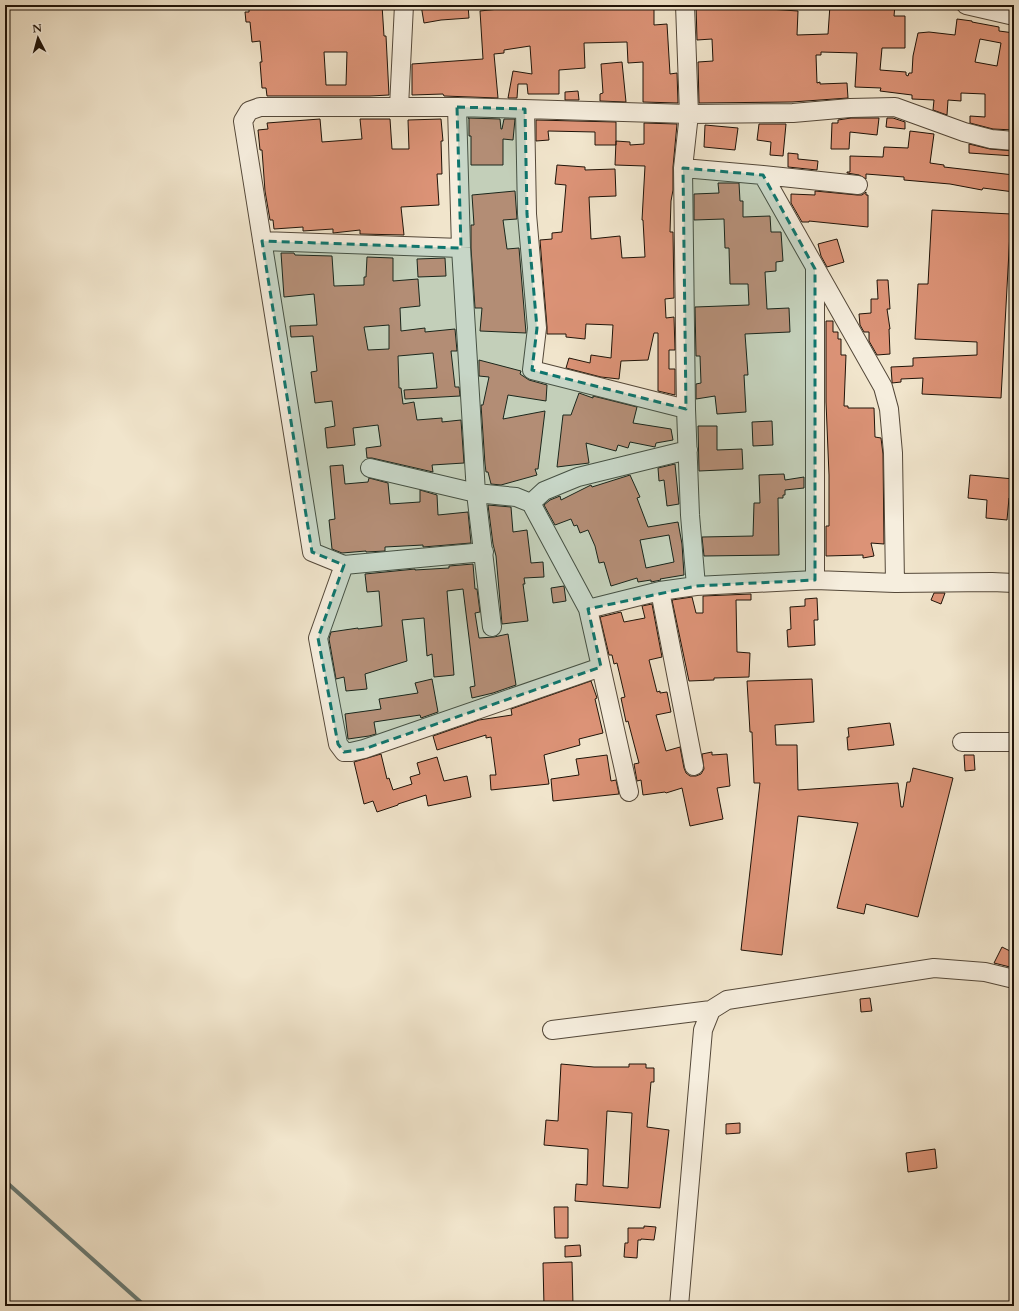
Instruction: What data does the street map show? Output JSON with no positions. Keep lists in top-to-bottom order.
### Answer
{
  "north": "top"
}
